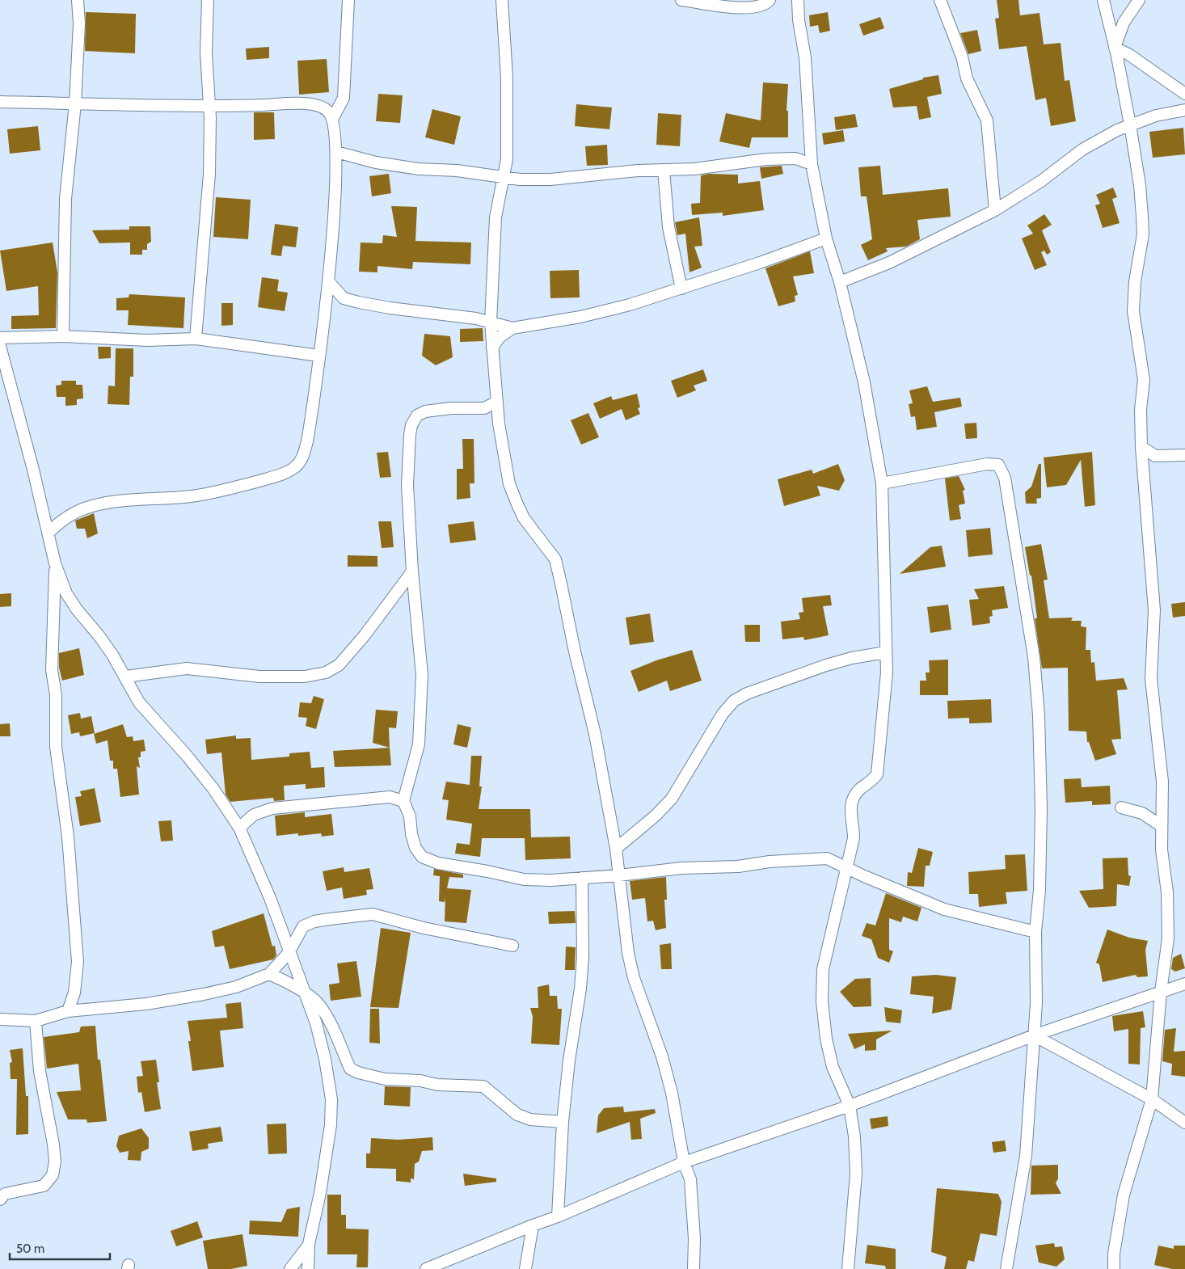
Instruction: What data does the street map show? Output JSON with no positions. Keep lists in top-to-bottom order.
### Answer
{
  "scale_bar": "50 m"
}
